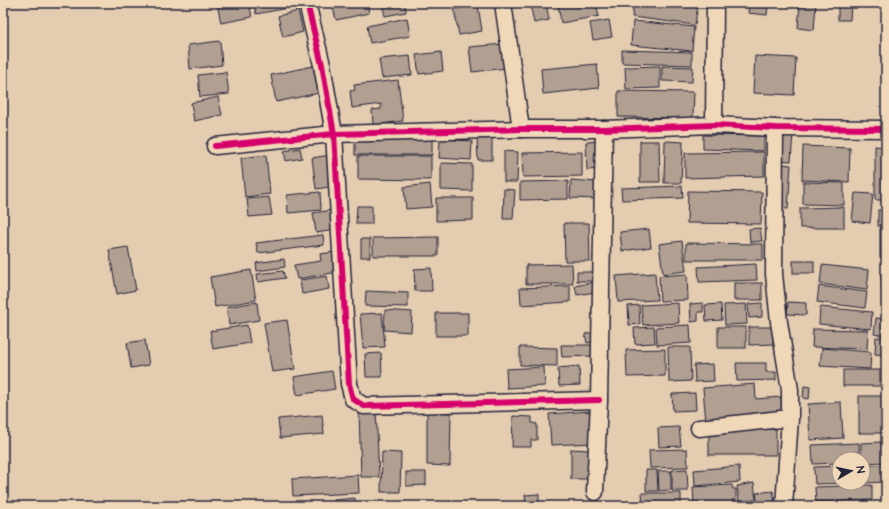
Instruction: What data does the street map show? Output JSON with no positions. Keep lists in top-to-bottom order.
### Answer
{
  "north": "right"
}
